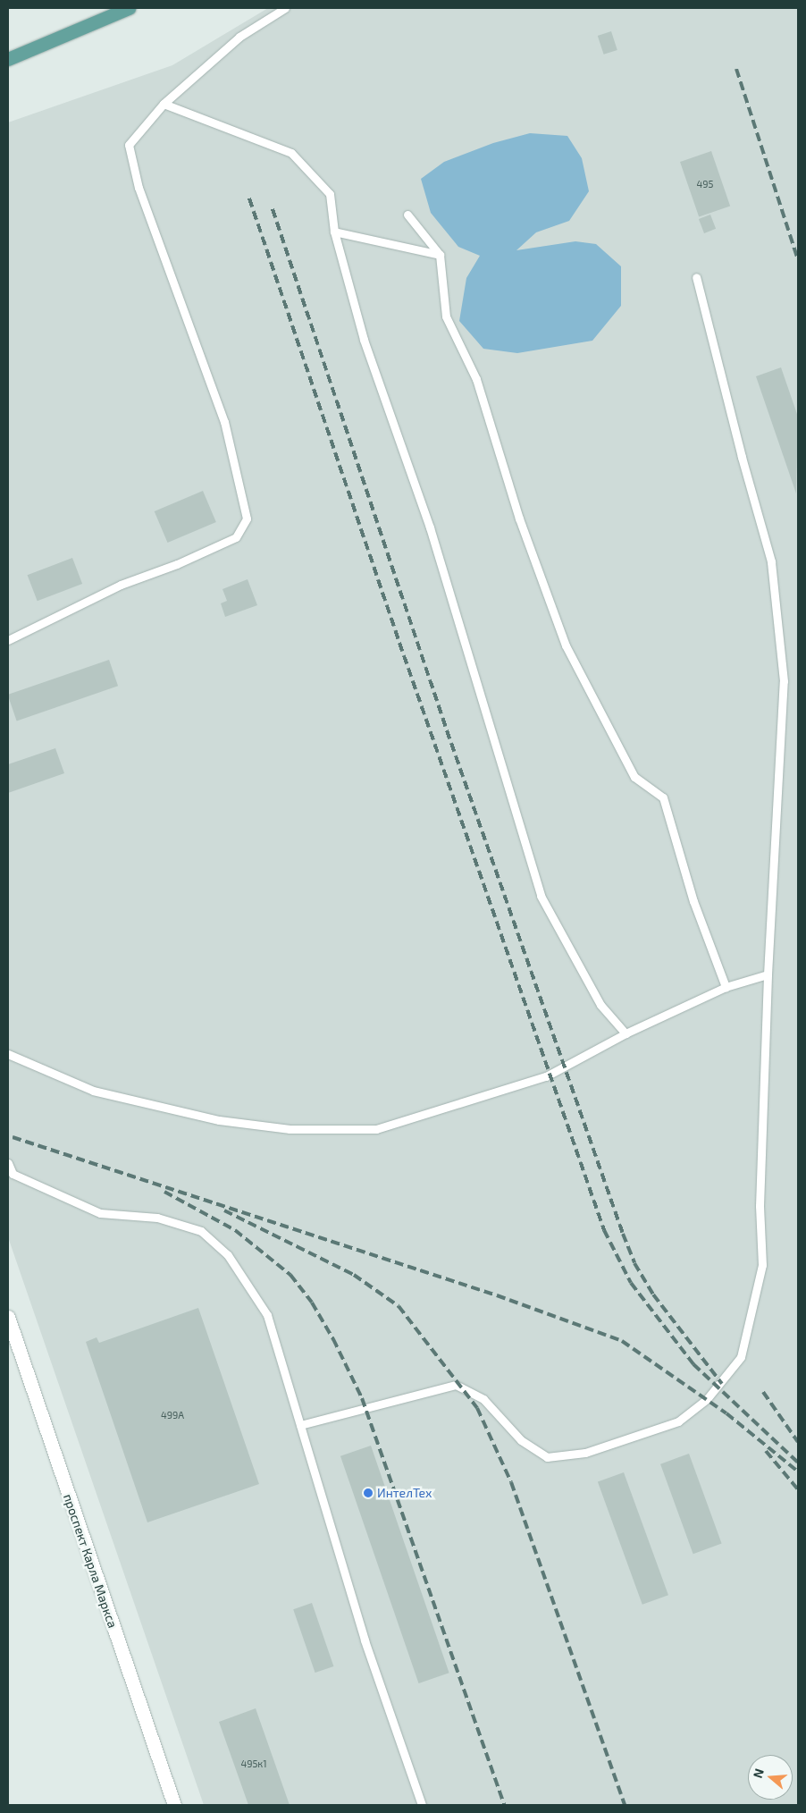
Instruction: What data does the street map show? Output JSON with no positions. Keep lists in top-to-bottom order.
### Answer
{
  "streets": {
    "main road": ["проспект Карла Маркса"]
  },
  "places": ["ИнтелТех"],
  "house_numbers": ["495", "499А", "495к1"],
  "north": "left"
}
